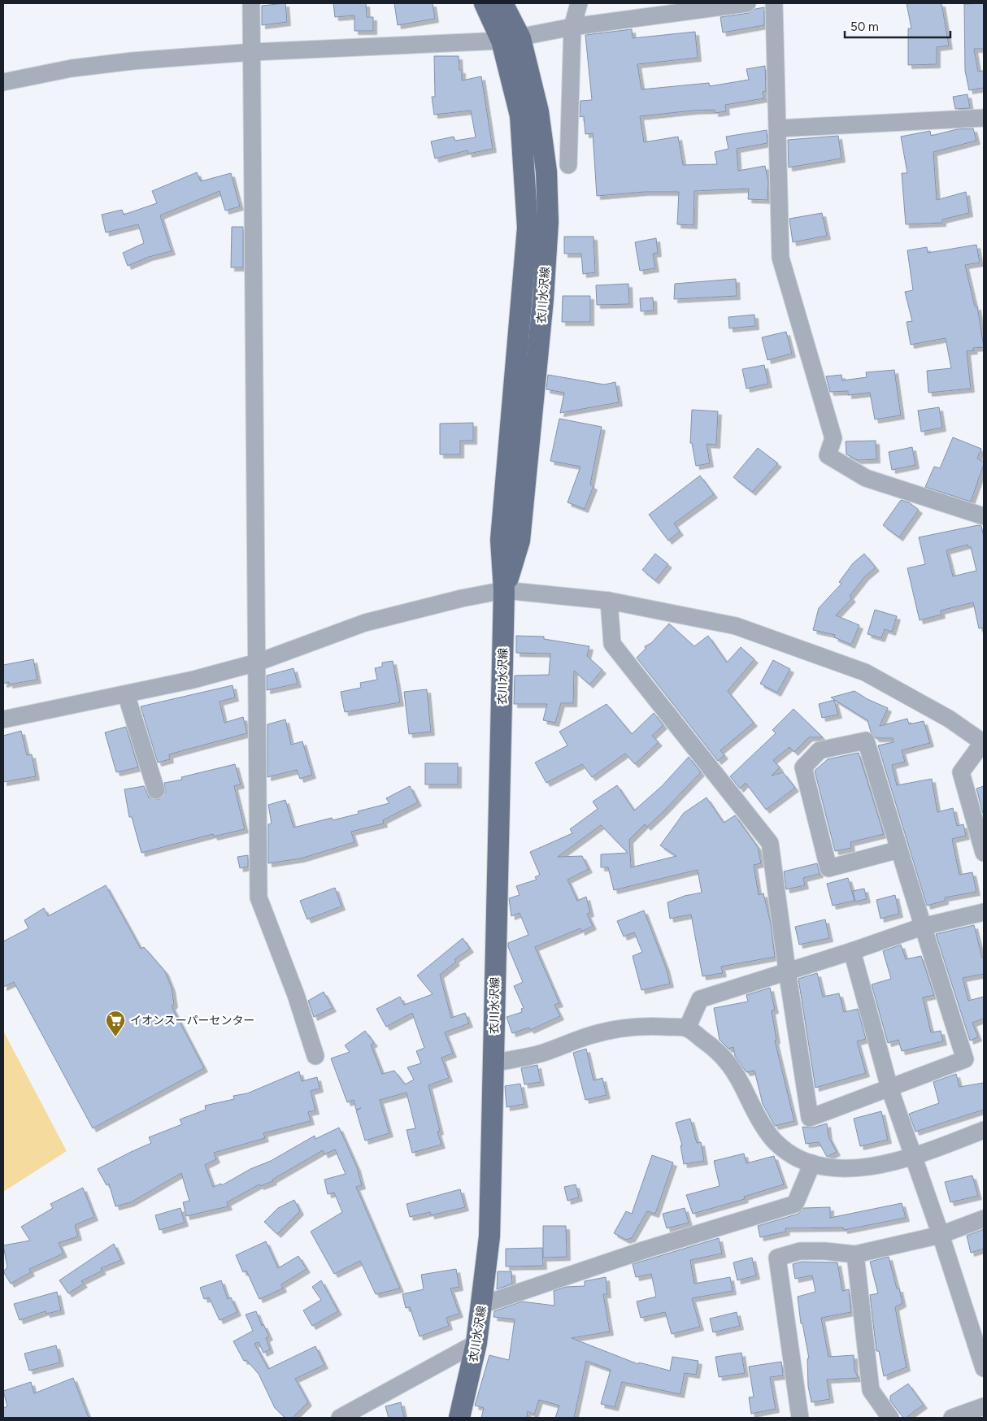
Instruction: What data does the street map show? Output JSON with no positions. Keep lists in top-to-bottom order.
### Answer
{
  "streets": {
    "main road": ["衣川水沢線"]
  },
  "places": {
    "supermarket": ["イオンスーパーセンター"]
  },
  "scale_bar": "50 m"
}
